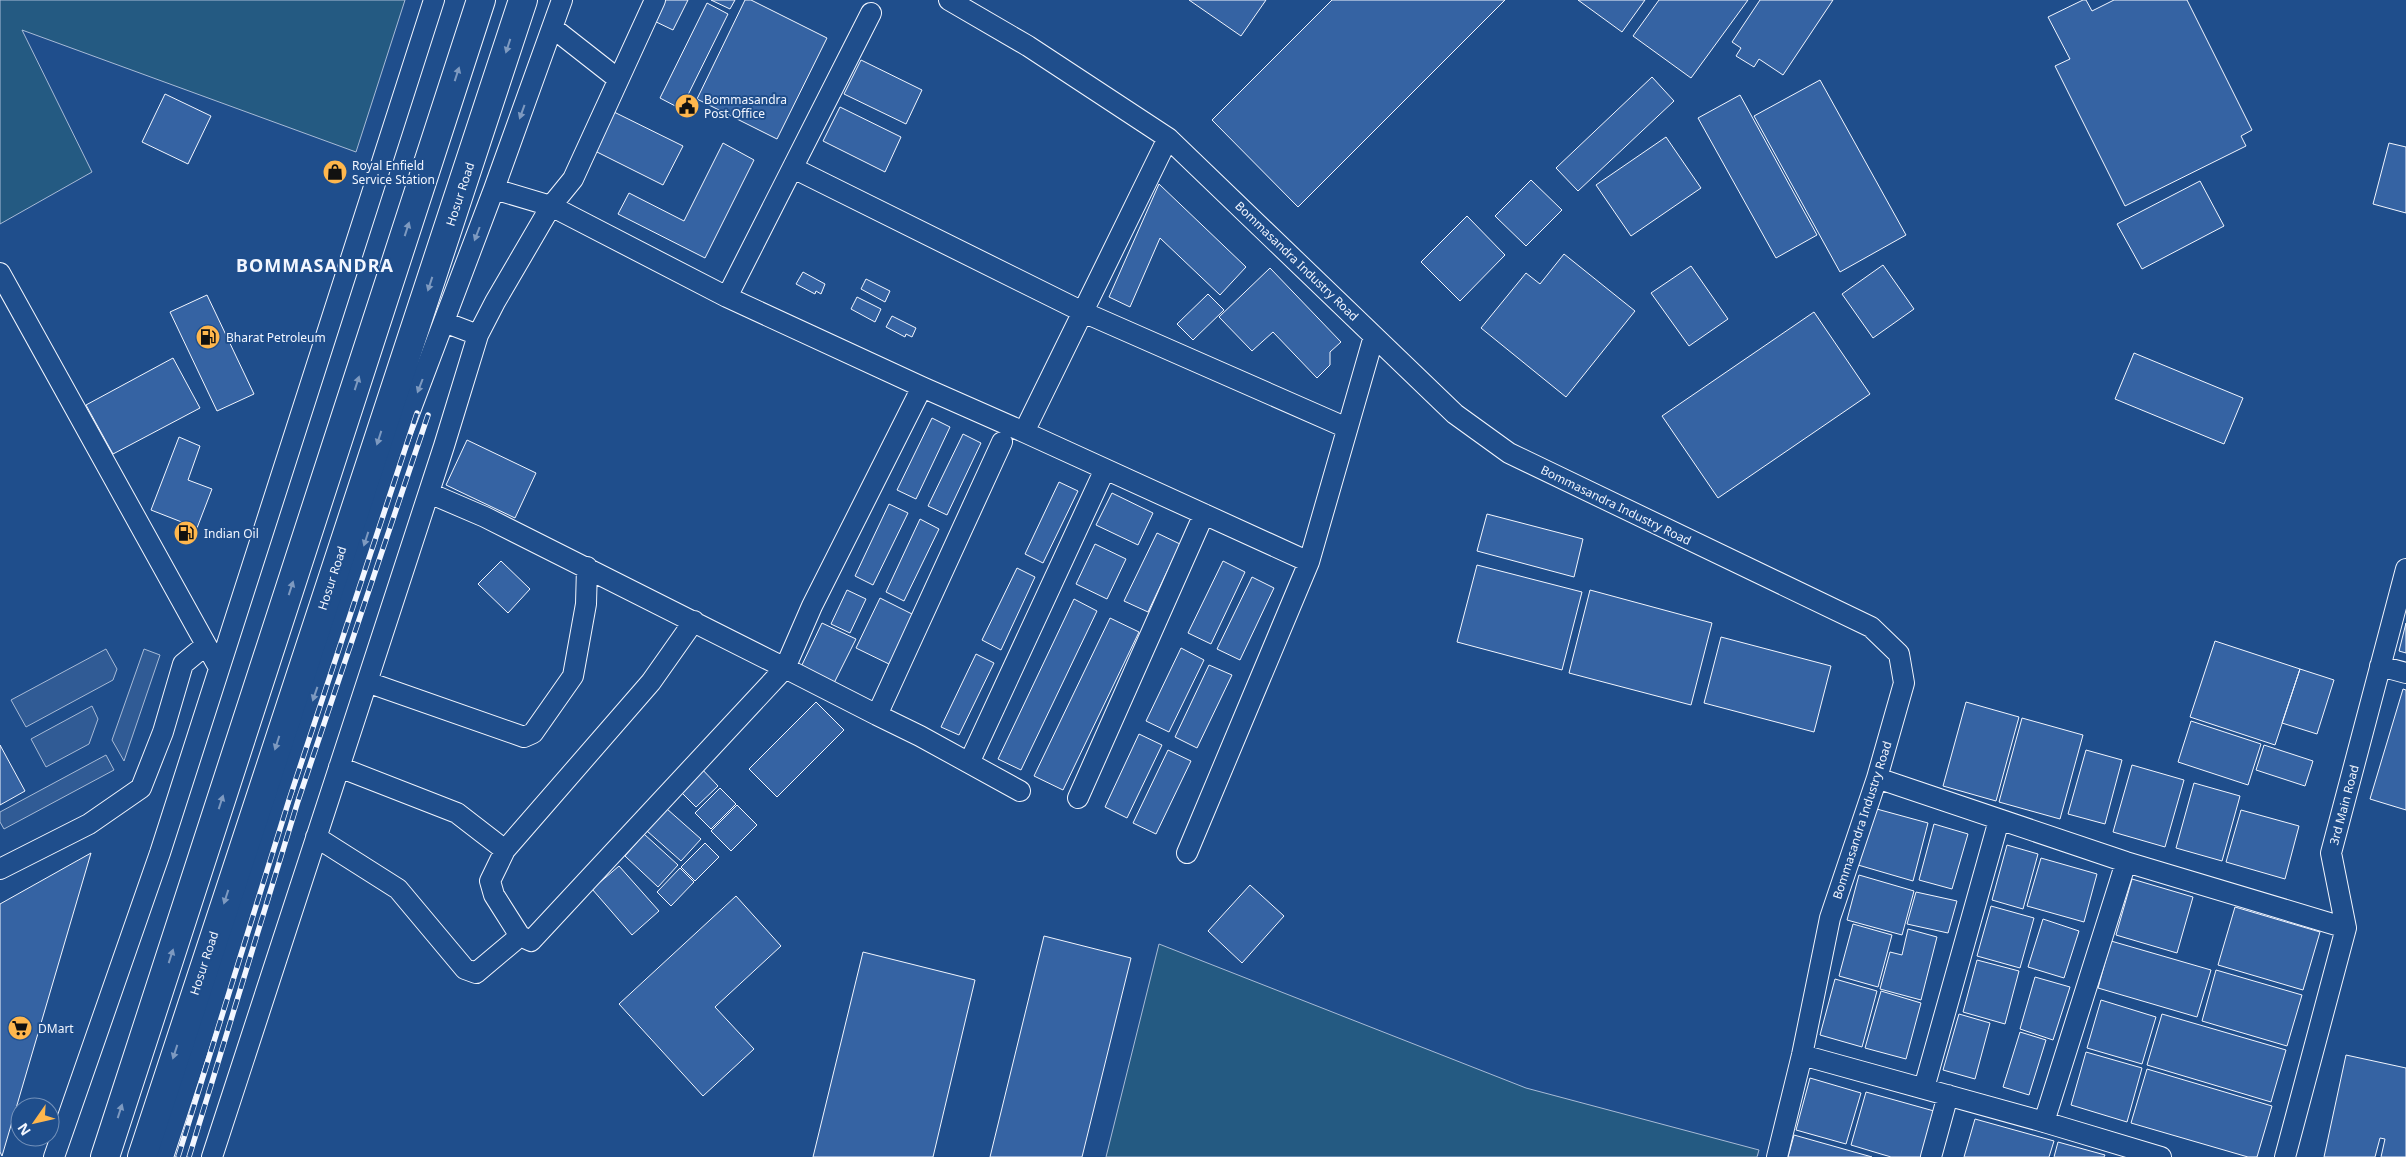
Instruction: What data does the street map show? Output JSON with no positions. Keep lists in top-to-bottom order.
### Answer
{
  "streets": {
    "highway": ["Hosur Road"],
    "street": ["Bommasandra Industry Road", "3rd Main Road"]
  },
  "districts": ["BOMMASANDRA"],
  "places": {
    "public building": ["Bommasandra Post Office"],
    "shop": ["Royal Enfield Service Station"],
    "fuel station": ["Bharat Petroleum", "Indian Oil"],
    "supermarket": ["DMart"]
  },
  "north": "bottom left"
}
